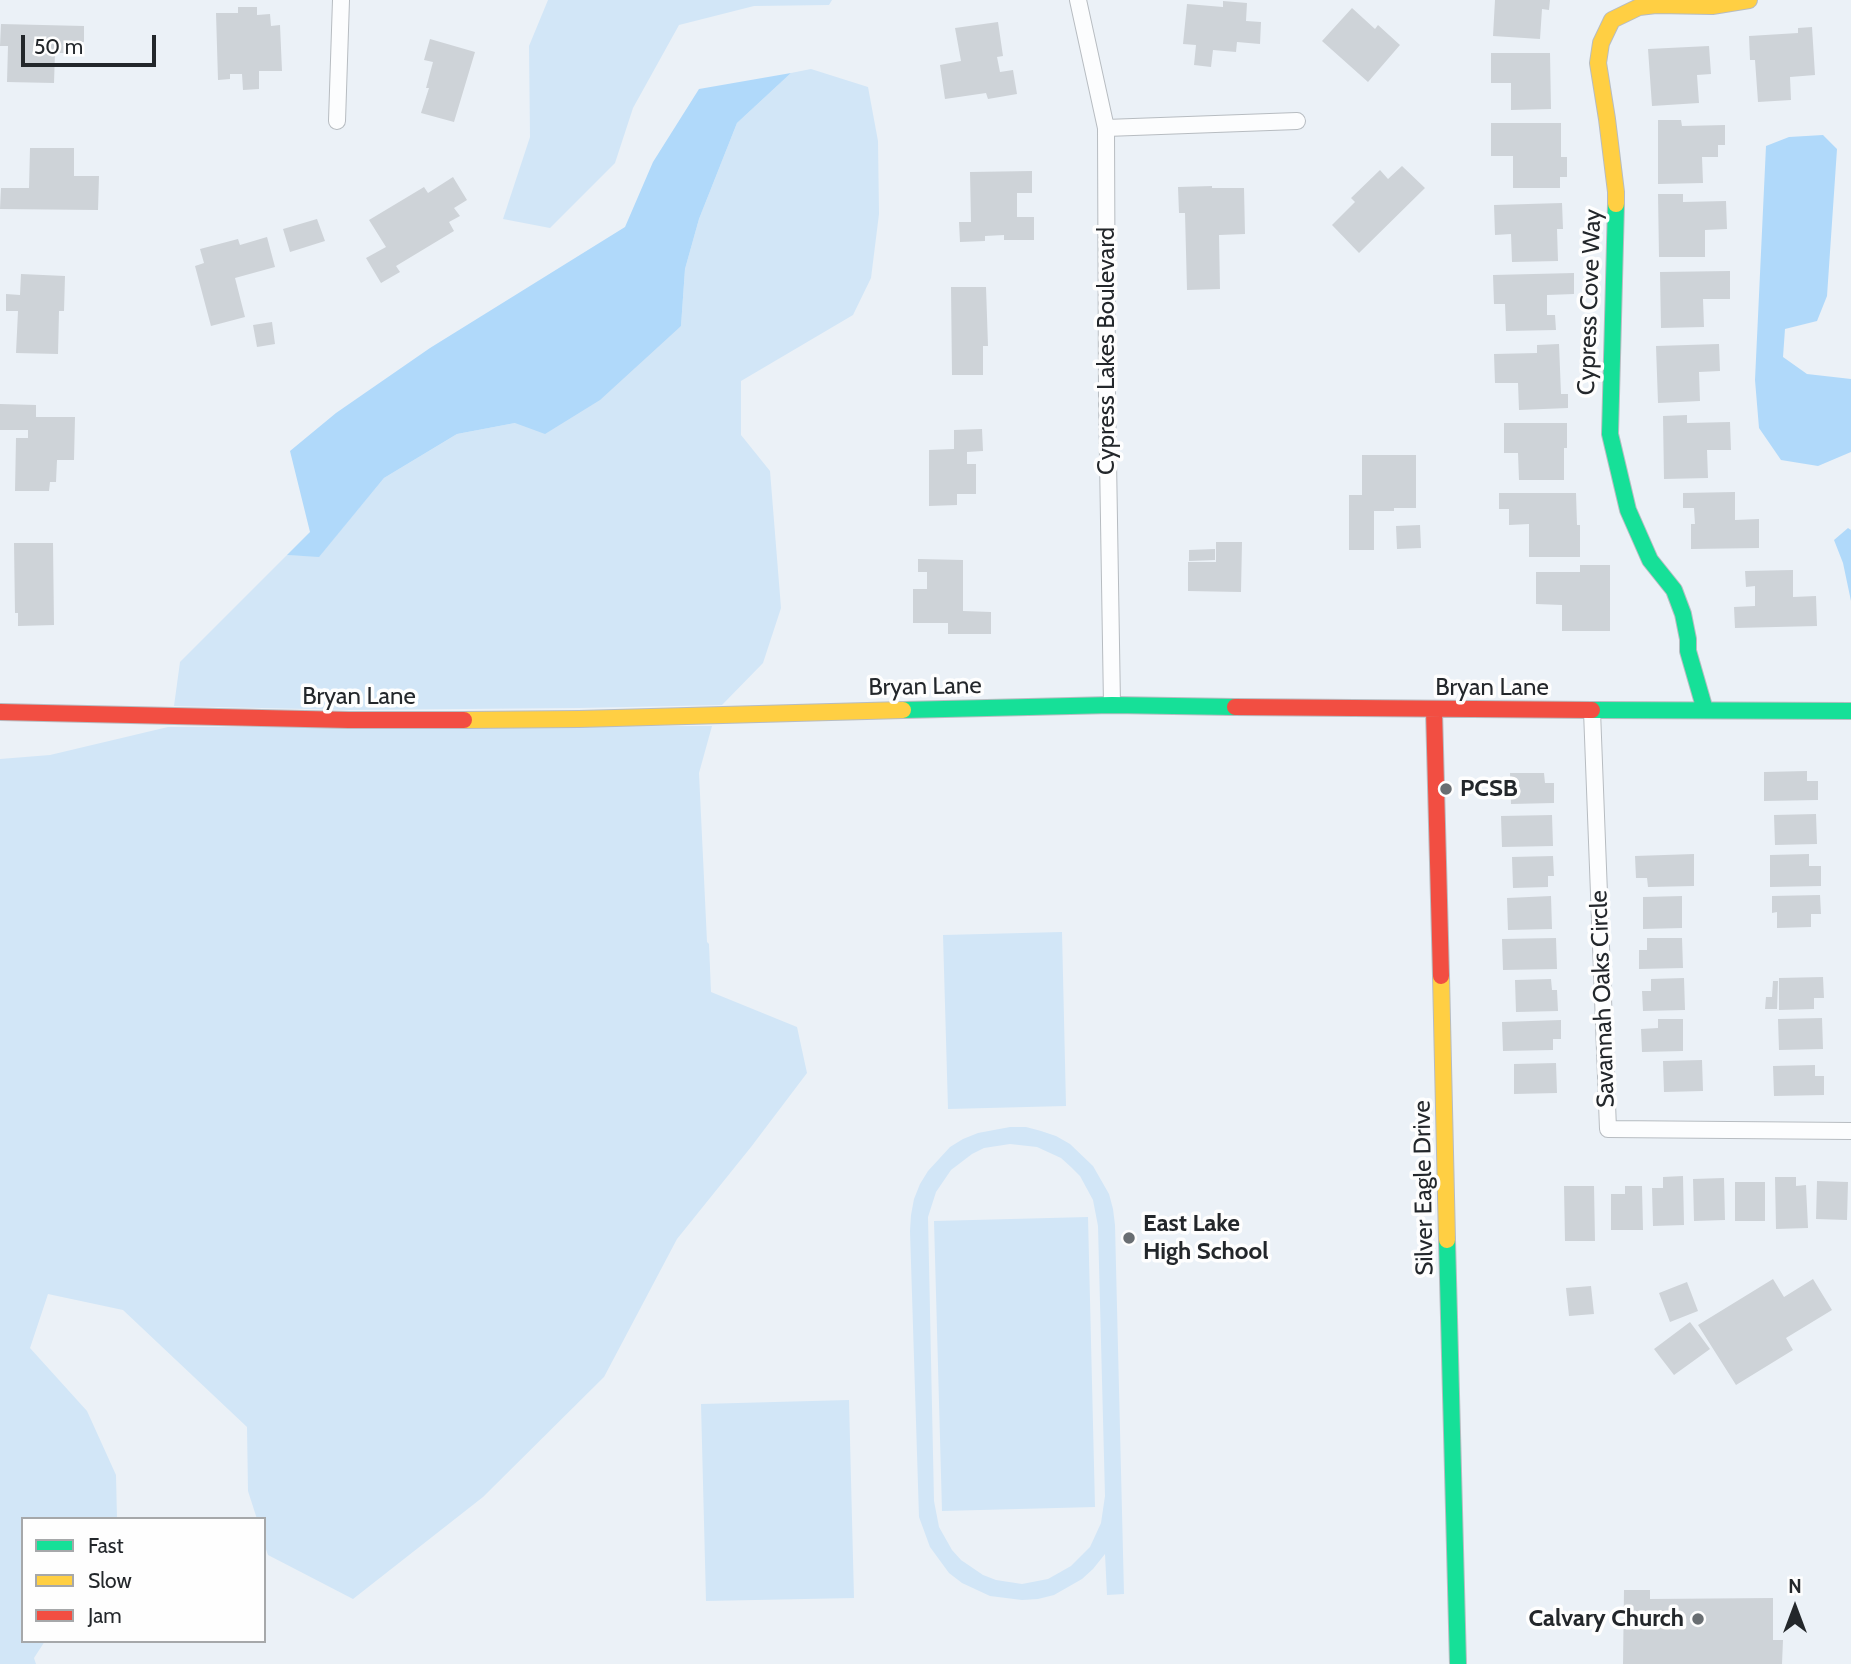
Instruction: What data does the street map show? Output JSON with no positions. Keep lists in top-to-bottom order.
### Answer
{
  "streets": {
    "street": [
      "Cypress Cove Way",
      "Cypress Lakes Boulevard",
      "Bryan Lane",
      "Savannah Oaks Circle",
      "Silver Eagle Drive"
    ]
  },
  "crossings": [
    ["Cypress Cove Way", "Bryan Lane"],
    ["Cypress Lakes Boulevard", "Bryan Lane"],
    ["Bryan Lane", "Savannah Oaks Circle"],
    ["Bryan Lane", "Silver Eagle Drive"]
  ],
  "places": ["PCSB", "East Lake High School", "Calvary Church"],
  "legend": ["Fast", "Slow", "Jam"],
  "scale_bar": "50 m",
  "north": "top"
}
